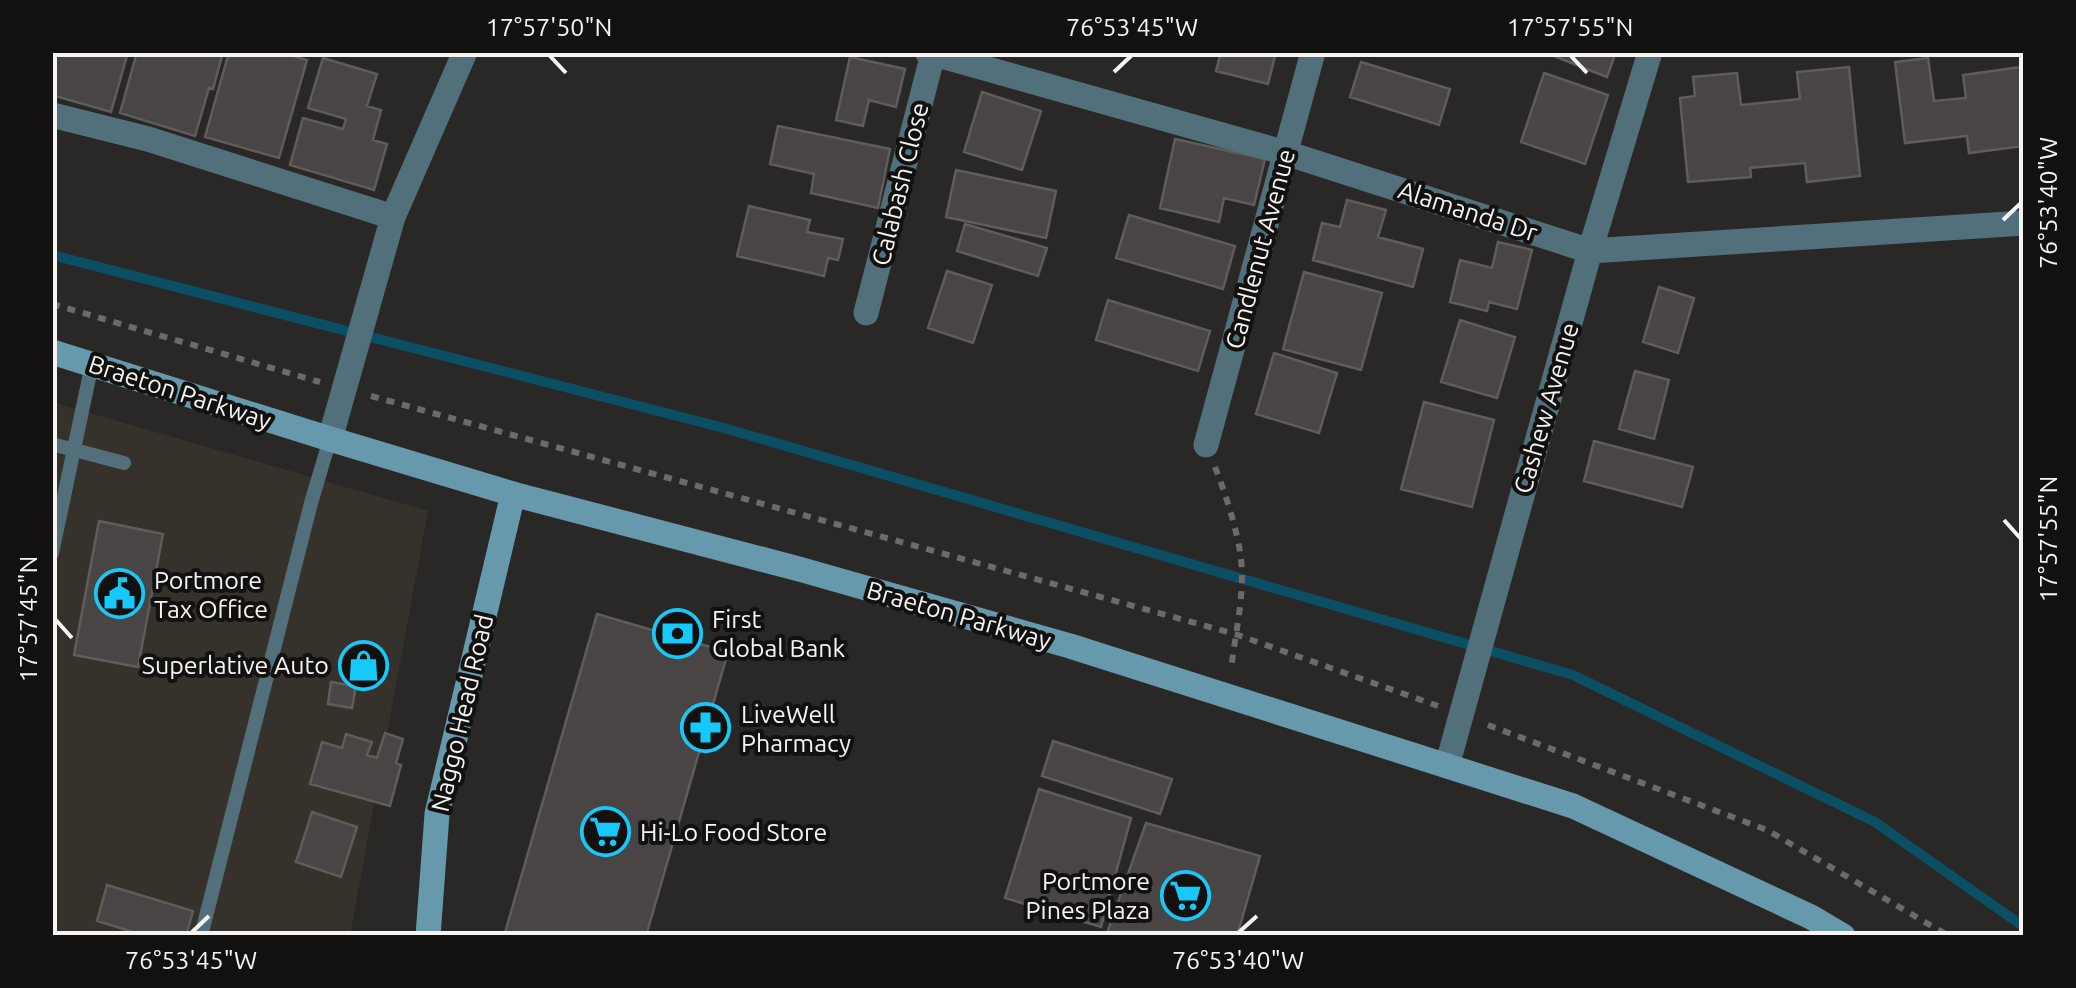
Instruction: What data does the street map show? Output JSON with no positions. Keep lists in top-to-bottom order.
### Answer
{
  "streets": {
    "main road": ["Braeton Parkway", "Naggo Head Road"],
    "street": [
      "Calabash Close",
      "Alamanda Dr",
      "Candlenut Avenue",
      "Cashew Avenue"
    ]
  },
  "crossings": [
    ["Calabash Close", "Alamanda Dr"],
    ["Alamanda Dr", "Candlenut Avenue"],
    ["Alamanda Dr", "Cashew Avenue"],
    ["Braeton Parkway", "Cashew Avenue"],
    ["Braeton Parkway", "Naggo Head Road"]
  ],
  "places": {
    "public building": ["Portmore Tax Office"],
    "bank": ["First Global Bank"],
    "shop": ["Superlative Auto"],
    "pharmacy": ["LiveWell Pharmacy"],
    "supermarket": ["Hi-Lo Food Store", "Portmore Pines Plaza"]
  },
  "coordinates": [
    "17°57'50\"N",
    "76°53'45\"W",
    "17°57'55\"N",
    "76°53'40\"W",
    "17°57'45\"N"
  ]
}
